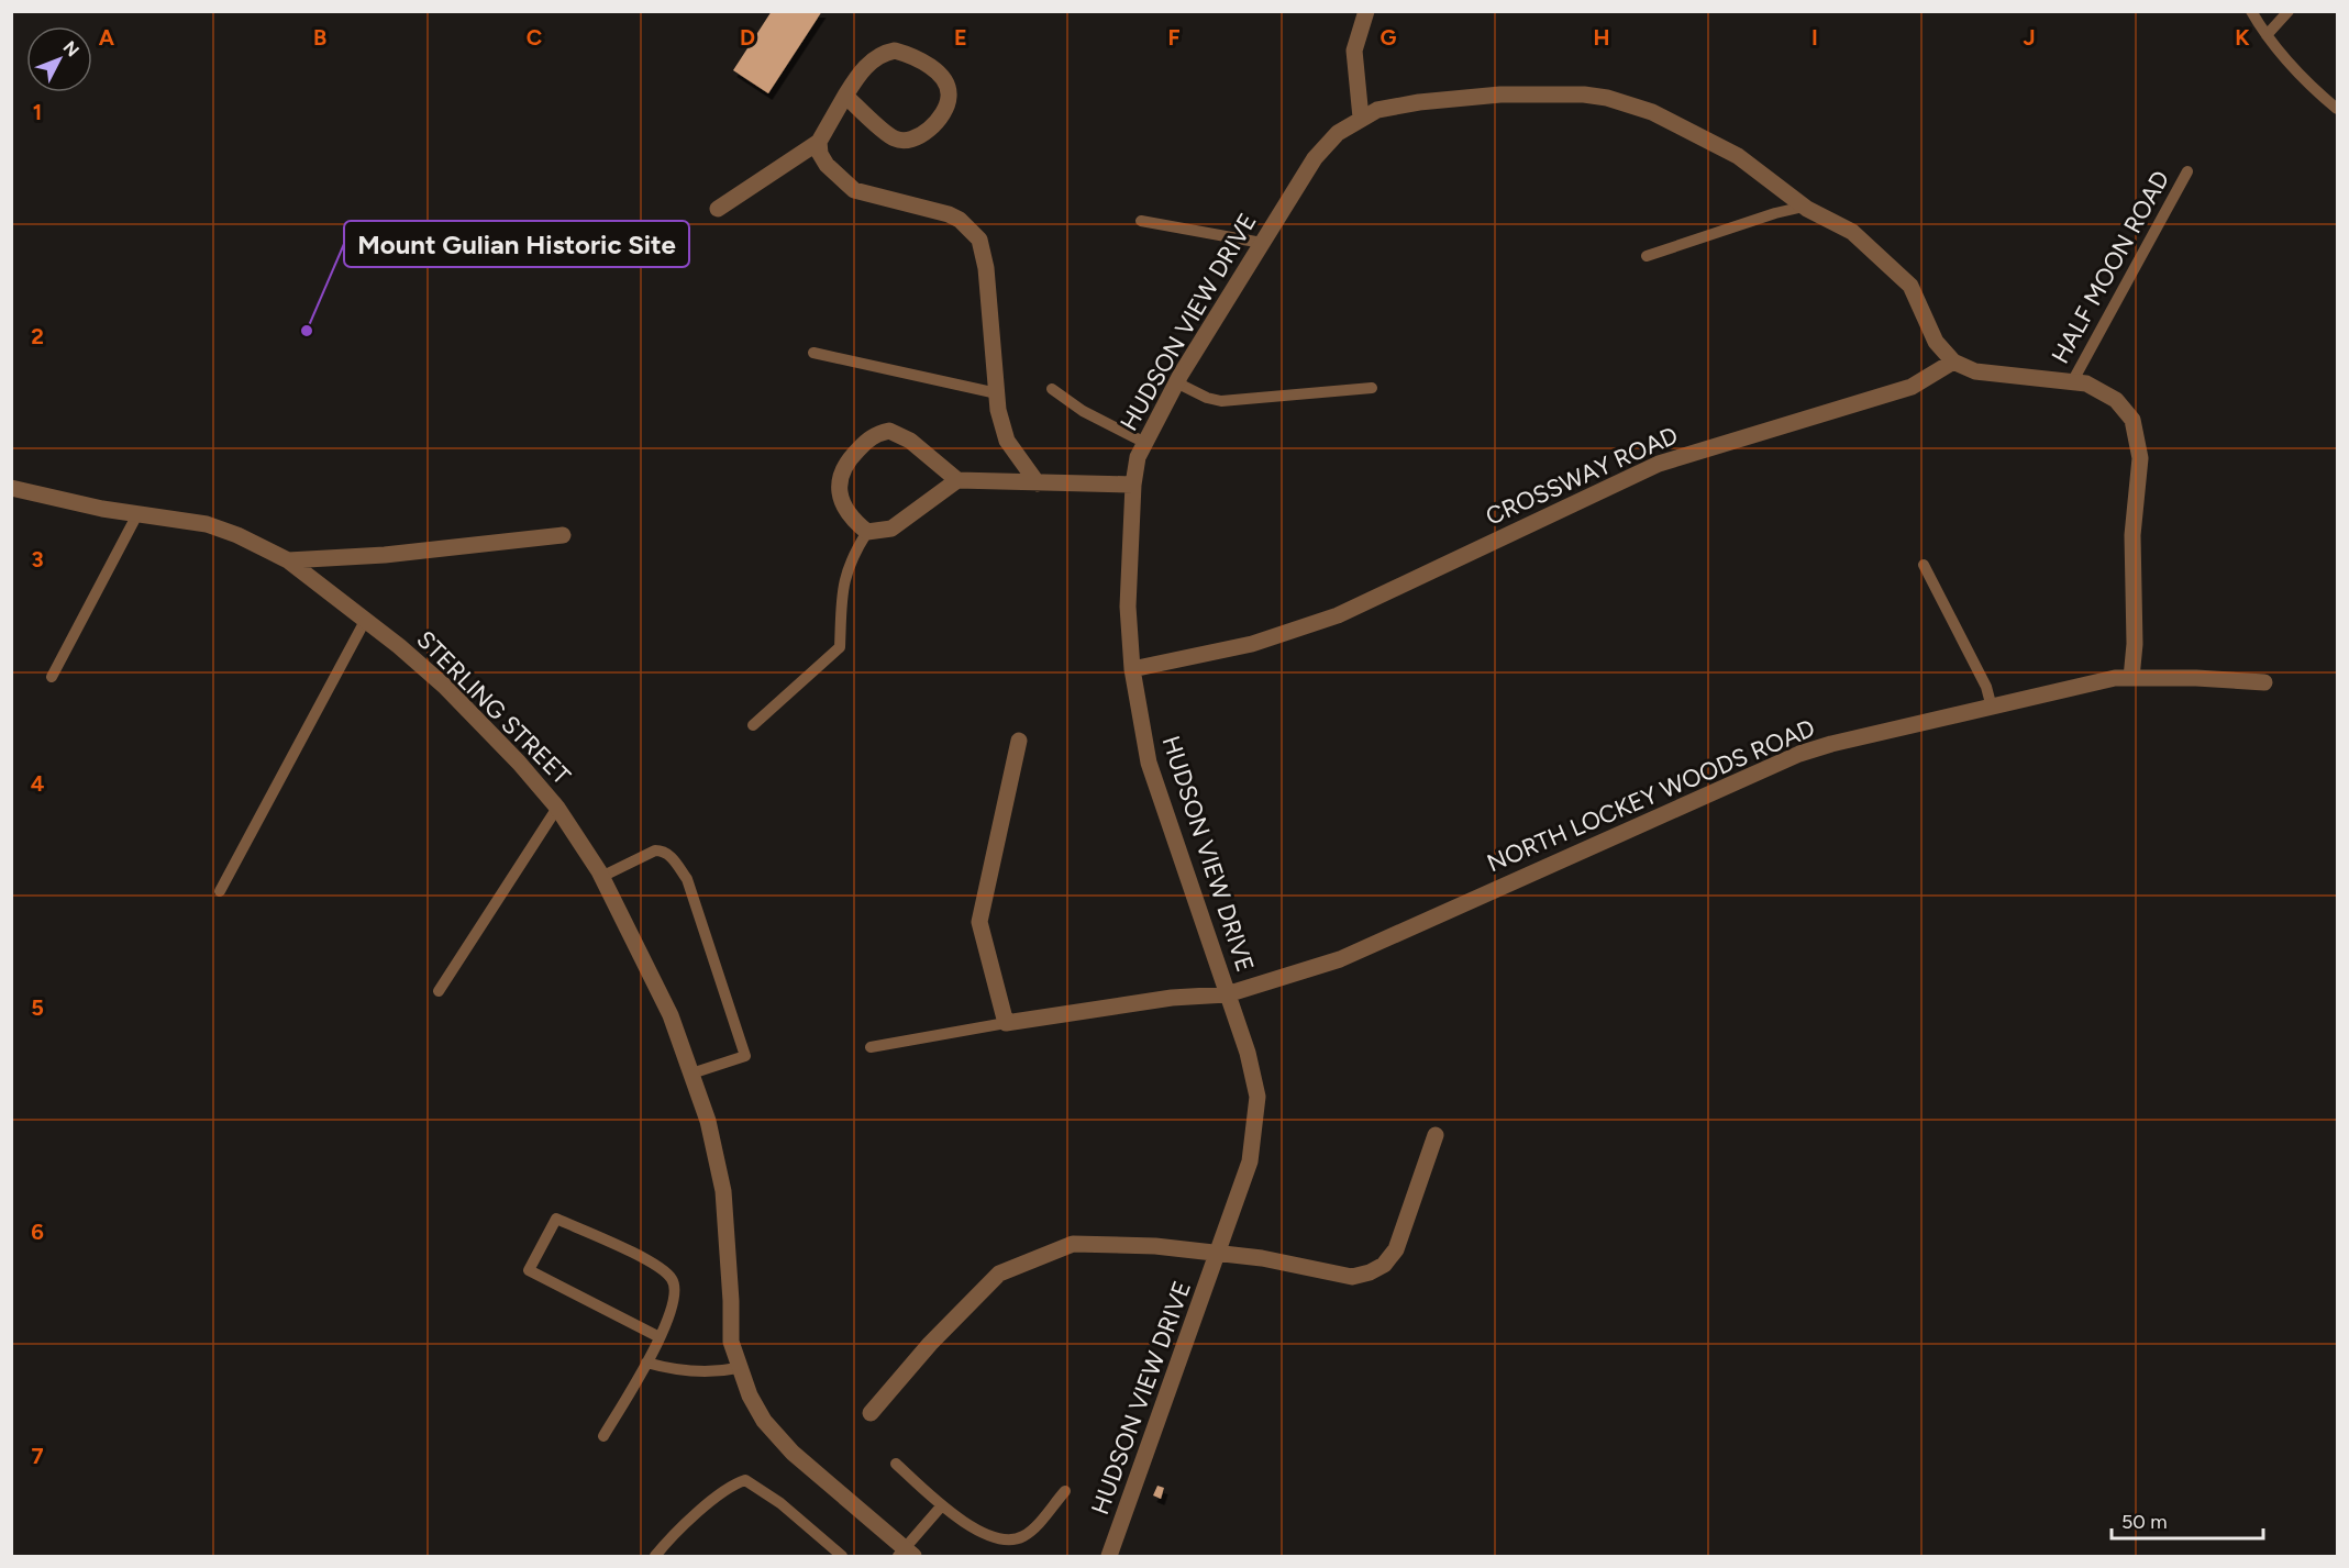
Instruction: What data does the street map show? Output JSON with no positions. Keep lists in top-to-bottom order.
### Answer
{
  "streets": {
    "street": [
      "HUDSON VIEW DRIVE",
      "CROSSWAY ROAD",
      "STERLING STREET",
      "NORTH LOCKEY WOODS ROAD"
    ],
    "lane": ["HALF MOON ROAD"]
  },
  "crossings": [
    ["HUDSON VIEW DRIVE", "CROSSWAY ROAD"],
    ["HUDSON VIEW DRIVE", "NORTH LOCKEY WOODS ROAD"]
  ],
  "places": ["Mount Gulian Historic Site"],
  "scale_bar": "50 m",
  "north": "top right",
  "grid": {
    "columns": [
      "A",
      "B",
      "C",
      "D",
      "E",
      "F",
      "G",
      "H",
      "I",
      "J",
      "K"
    ],
    "rows": [
      "1",
      "2",
      "3",
      "4",
      "5",
      "6",
      "7"
    ]
  }
}
